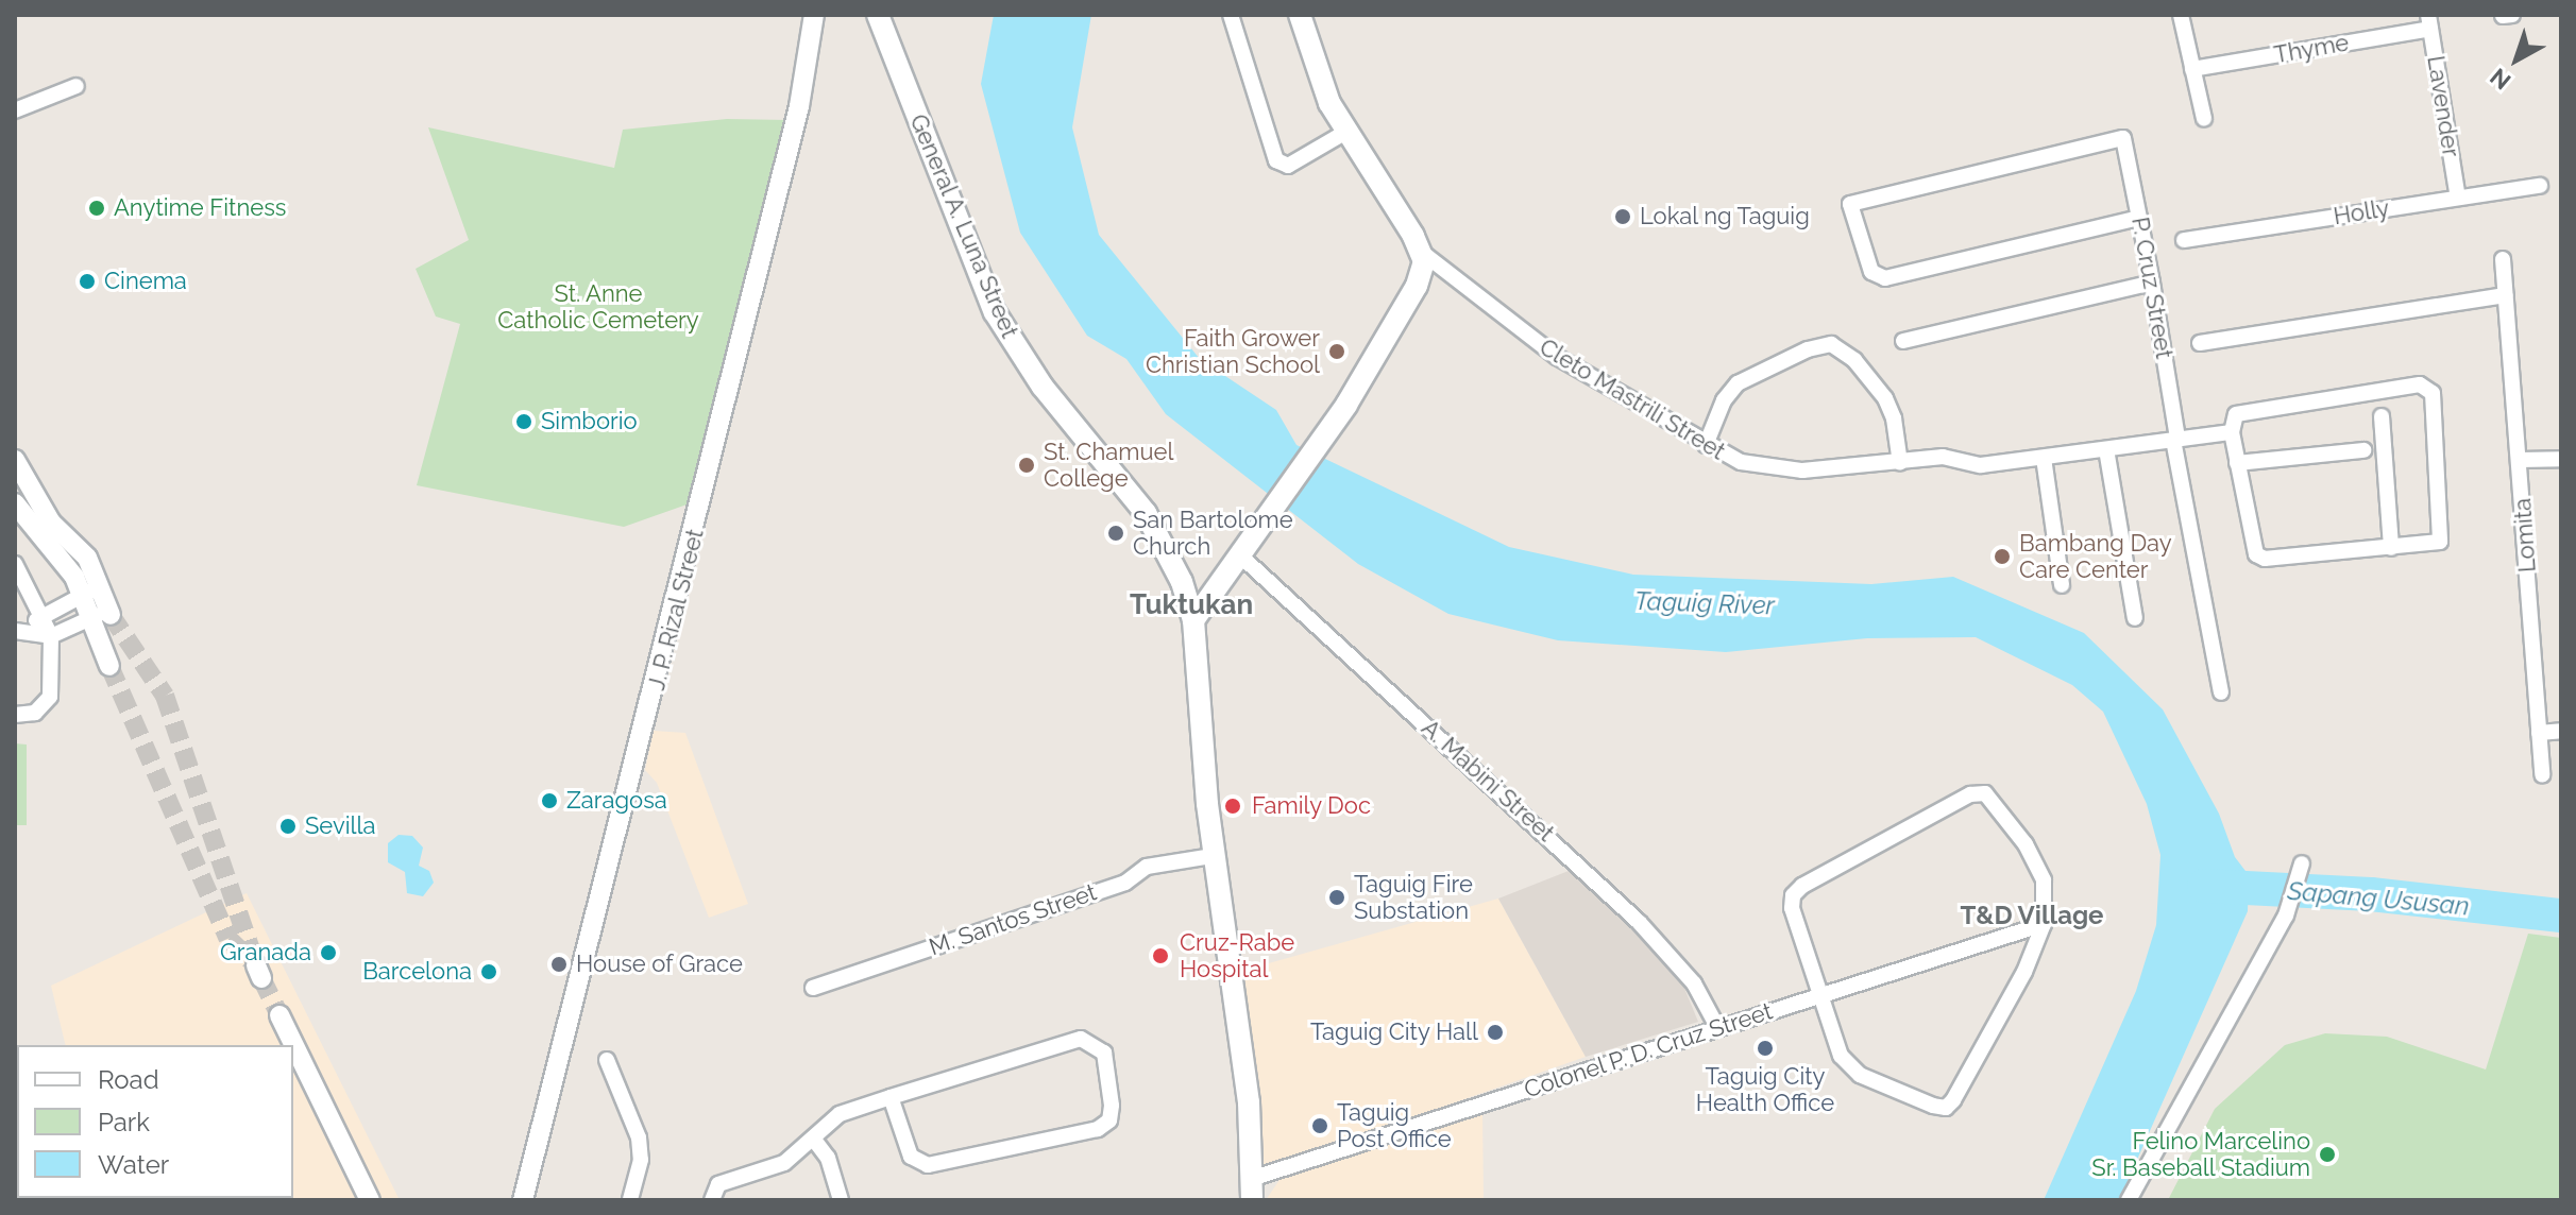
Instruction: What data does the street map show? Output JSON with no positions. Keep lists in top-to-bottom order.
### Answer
{
  "streets": {
    "main road": ["General A. Luna Street"],
    "street": [
      "Thyme",
      "Lavender",
      "Holly",
      "P. Cruz Street",
      "Cleto Mastrili Street",
      "Lomita",
      "J. P. Rizal Street",
      "A. Mabini Street",
      "M. Santos Street",
      "Colonel P. D. Cruz Street"
    ]
  },
  "crossings": [
    ["Thyme", "Lavender"],
    ["Lavender", "Holly"],
    ["General A. Luna Street", "M. Santos Street"],
    ["General A. Luna Street", "Colonel P. D. Cruz Street"],
    ["P. Cruz Street", "Cleto Mastrili Street"],
    ["A. Mabini Street", "Colonel P. D. Cruz Street"]
  ],
  "districts": ["Tuktukan", "T&D Village"],
  "water": ["Taguig River", "Sapang Ususan"],
  "parks": ["St. Anne Catholic Cemetery"],
  "places": [
    "Anytime Fitness",
    "Lokal ng Taguig",
    "Cinema",
    "Faith Grower Christian School",
    "Simborio",
    "St. Chamuel College",
    "San Bartolome Church",
    "Bambang Day Care Center",
    "Zaragosa",
    "Family Doc",
    "Sevilla",
    "Taguig Fire Substation",
    "Granada",
    "Cruz-Rabe Hospital",
    "House of Grace",
    "Barcelona",
    "Taguig City Hall",
    "Taguig City Health Office",
    "Taguig Post Office",
    "Felino Marcelino Sr. Baseball Stadium"
  ],
  "legend": ["Road", "Park", "Water"],
  "north": "bottom left"
}
